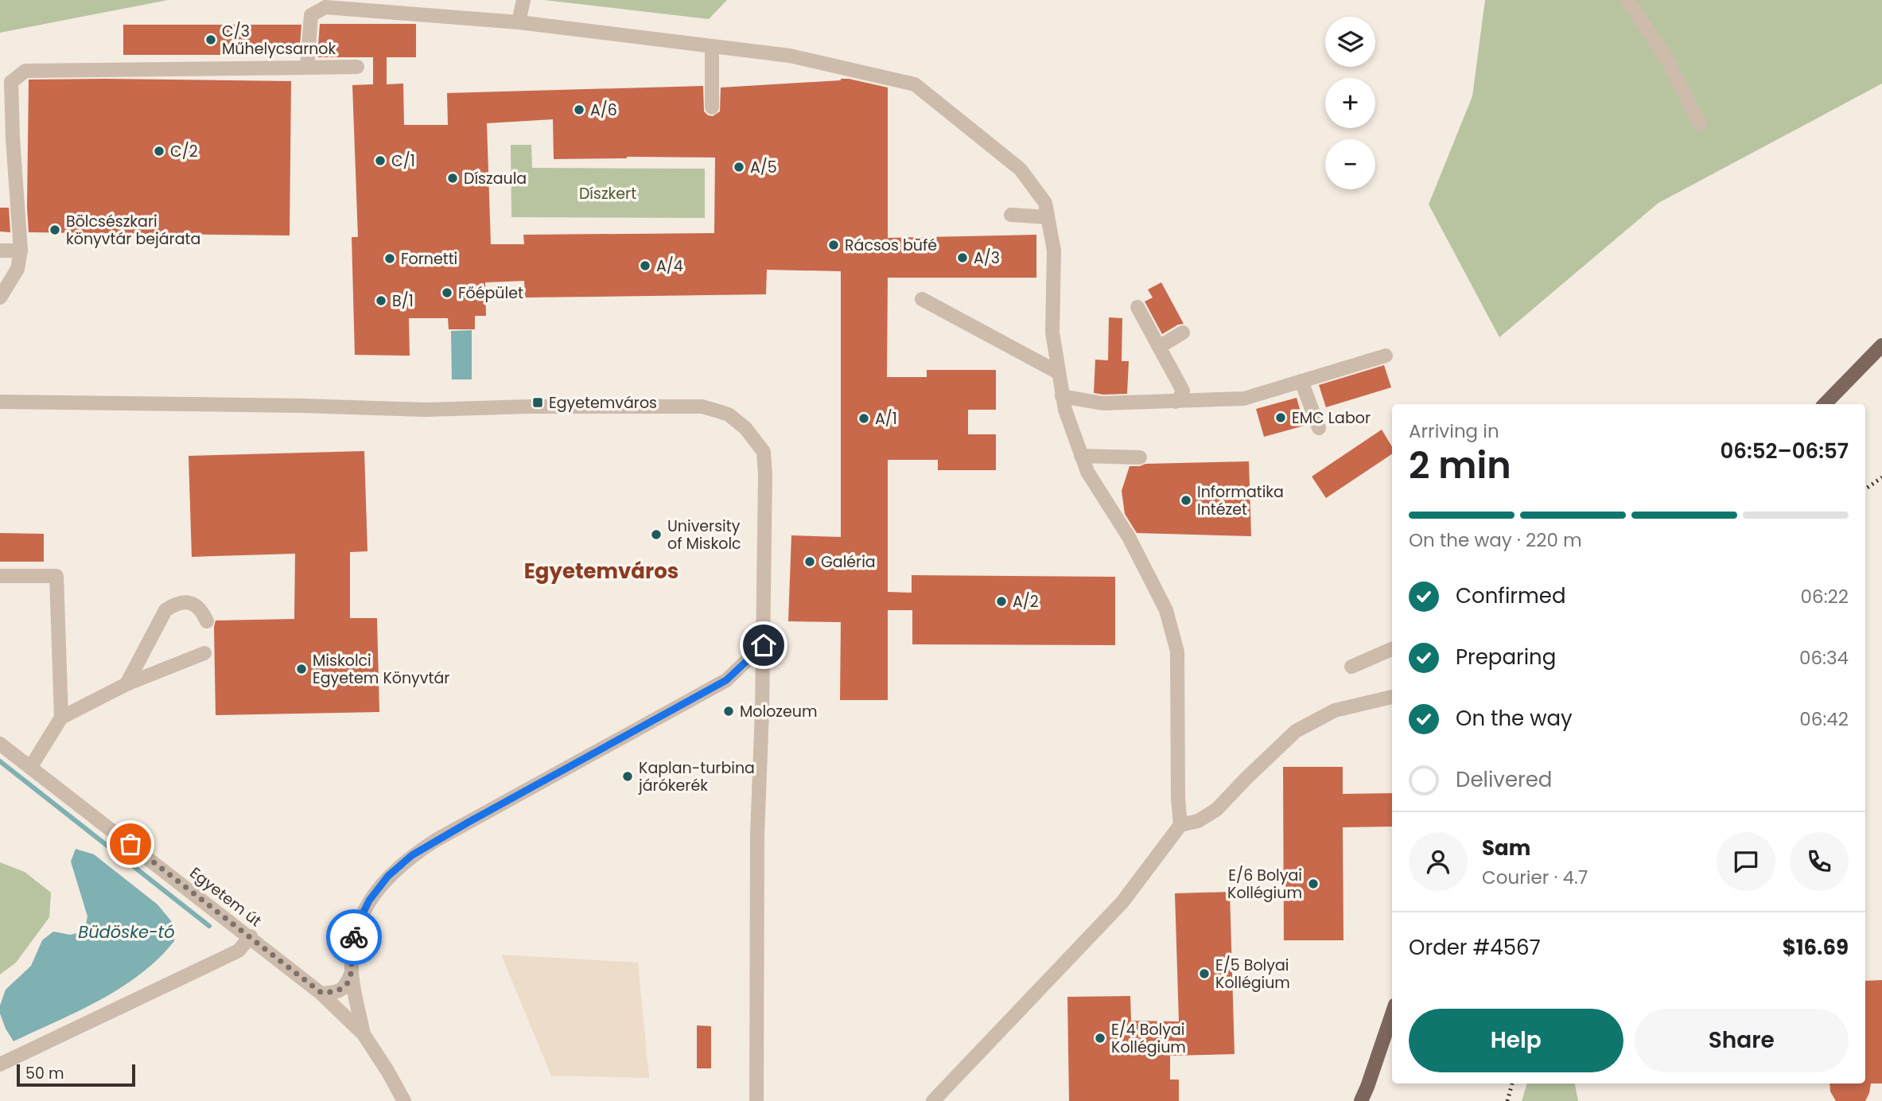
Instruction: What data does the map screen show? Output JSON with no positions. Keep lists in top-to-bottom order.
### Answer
{
  "streets": {
    "street": ["Egyetem út"]
  },
  "districts": ["Egyetemváros"],
  "water": ["Büdöske-tó"],
  "parks": ["Díszkert"],
  "places": {
    "other": [
      "C/3 Műhelycsarnok",
      "A/6",
      "C/2",
      "C/1",
      "A/5",
      "Díszaula",
      "Bölcsészkari könyvtár bejárata",
      "Rácsos büfé",
      "A/3",
      "Fornetti",
      "A/4",
      "Főépület",
      "B/1",
      "EMC Labor",
      "A/1",
      "Informatika Intézet",
      "University of Miskolc",
      "Galéria",
      "A/2",
      "Miskolci Egyetem Könyvtár",
      "Molozeum",
      "Kaplan-turbina járókerék",
      "E/6 Bolyai Kollégium",
      "E/5 Bolyai Kollégium",
      "E/4 Bolyai Kollégium"
    ],
    "transit": ["Egyetemváros"]
  },
  "scale_bar": "50 m",
  "page": {
    "map_buttons": ["+", "−"],
    "heading": ["2 min", "Arriving in", "06:52–06:57"],
    "panel": [
      "Sam",
      "Courier · 4.7",
      "Order #4567",
      "$16.69"
    ],
    "bar": "On the way · 220 m",
    "list": [
      ["Confirmed", "06:22"],
      ["Preparing", "06:34"],
      ["On the way", "06:42"],
      "Delivered"
    ],
    "buttons": ["Help", "Share"],
    "scale": "50 m"
  }
}
